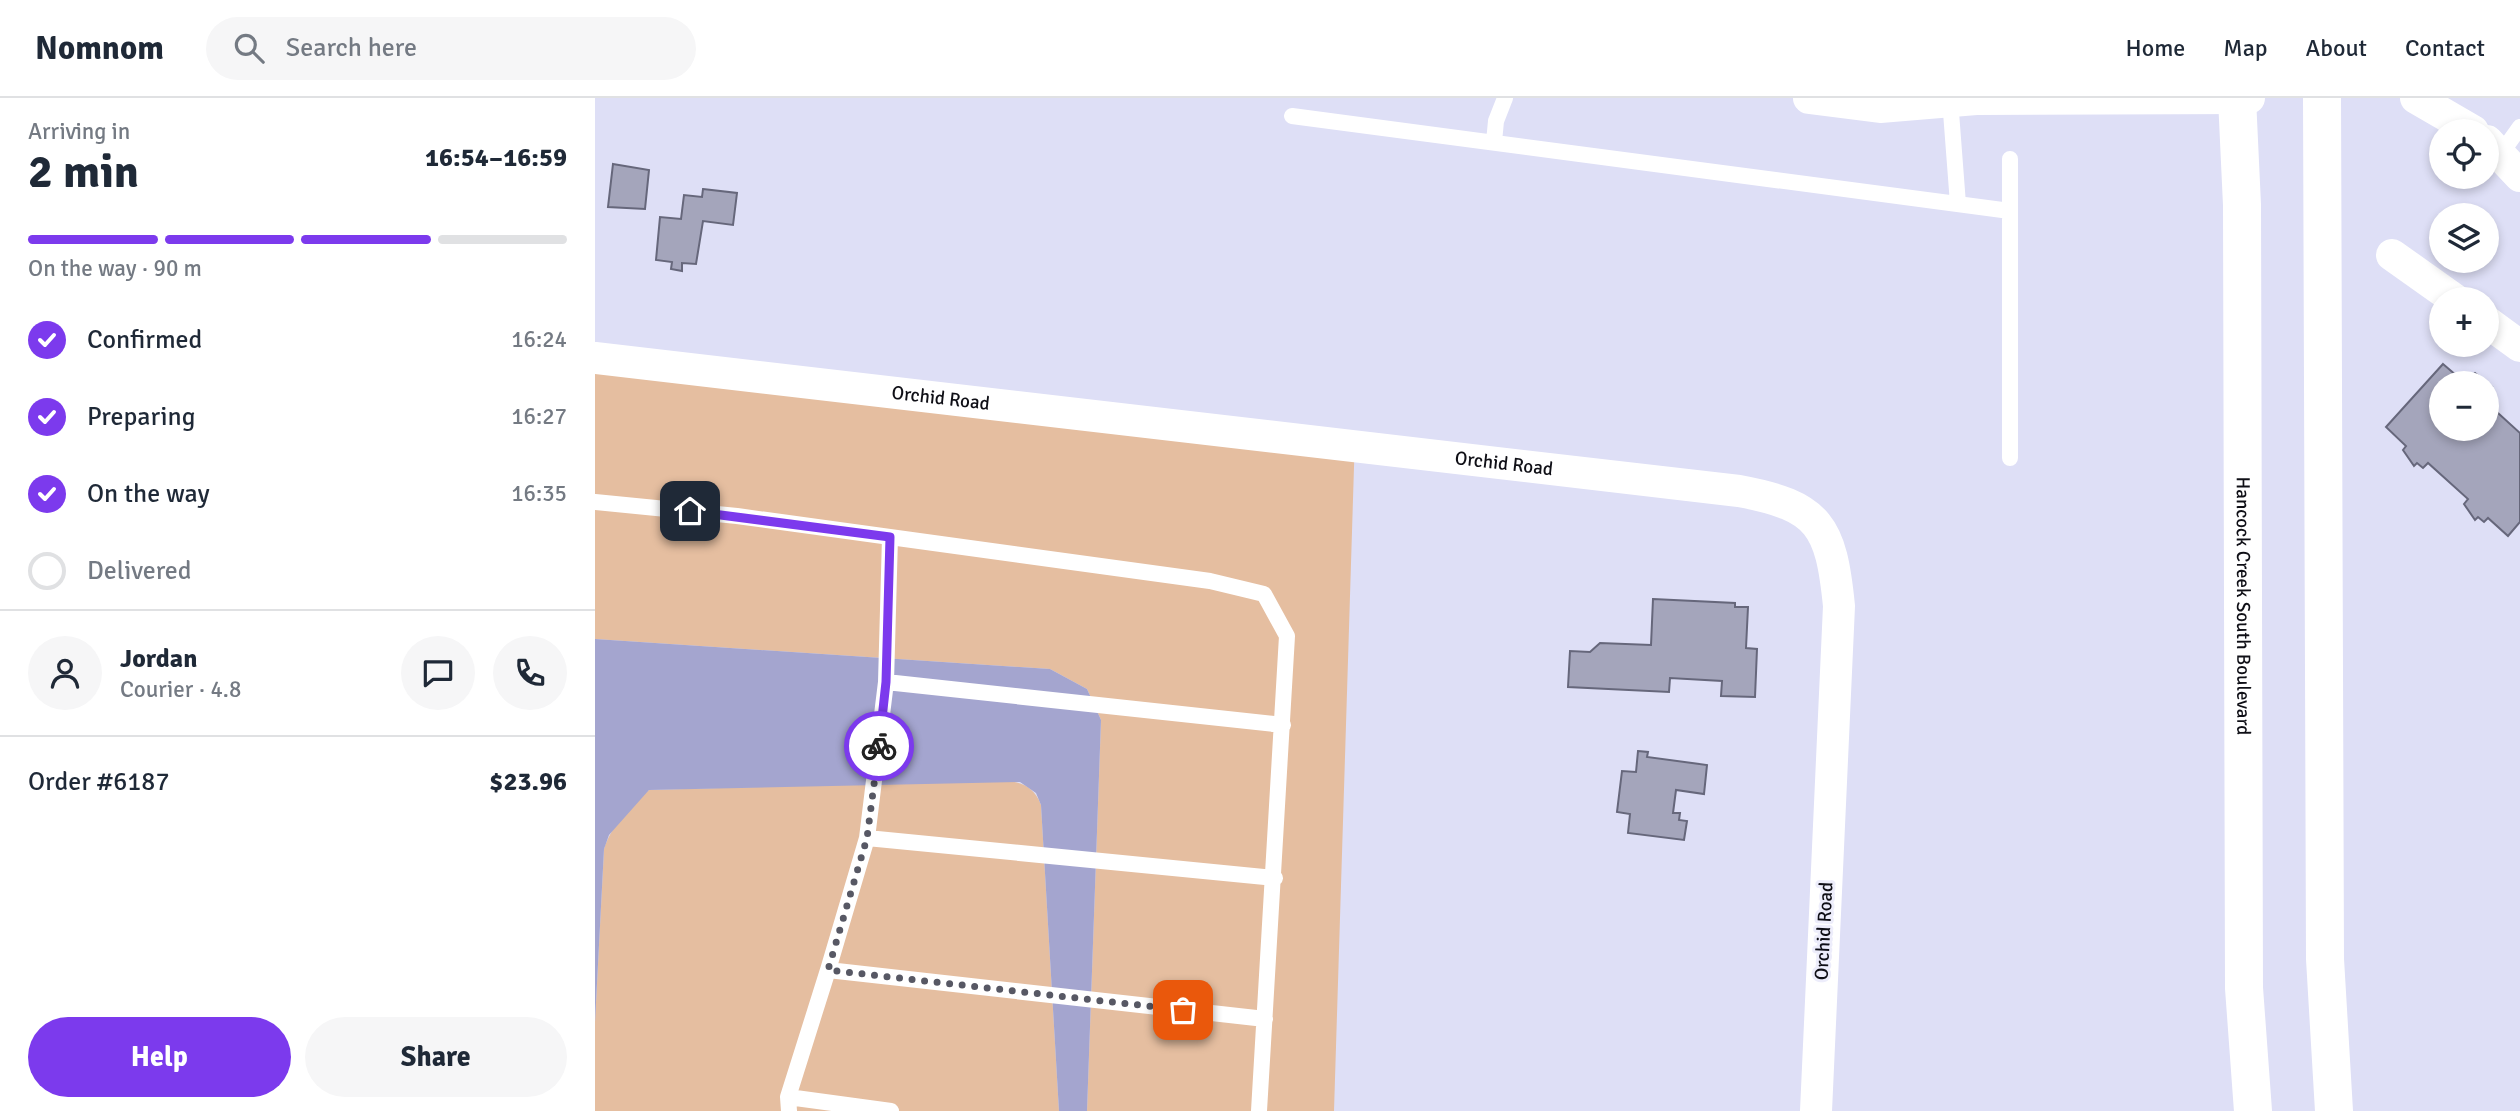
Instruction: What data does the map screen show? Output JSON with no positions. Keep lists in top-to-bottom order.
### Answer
{
  "streets": {
    "street": ["Orchid Road", "Hancock Creek South Boulevard"]
  },
  "page": {
    "header": "Nomnom",
    "search": "Search here",
    "nav": [
      "Home",
      "Map",
      "About",
      "Contact"
    ],
    "heading": ["2 min", "Arriving in", "16:54–16:59"],
    "panel": [
      "Jordan",
      "Courier · 4.8",
      "Order #6187",
      "$23.96"
    ],
    "map_buttons": ["+", "−"],
    "bar": "On the way · 90 m",
    "list": [
      ["Confirmed", "16:24"],
      ["Preparing", "16:27"],
      ["On the way", "16:35"],
      "Delivered"
    ],
    "buttons": ["Help", "Share"]
  }
}
